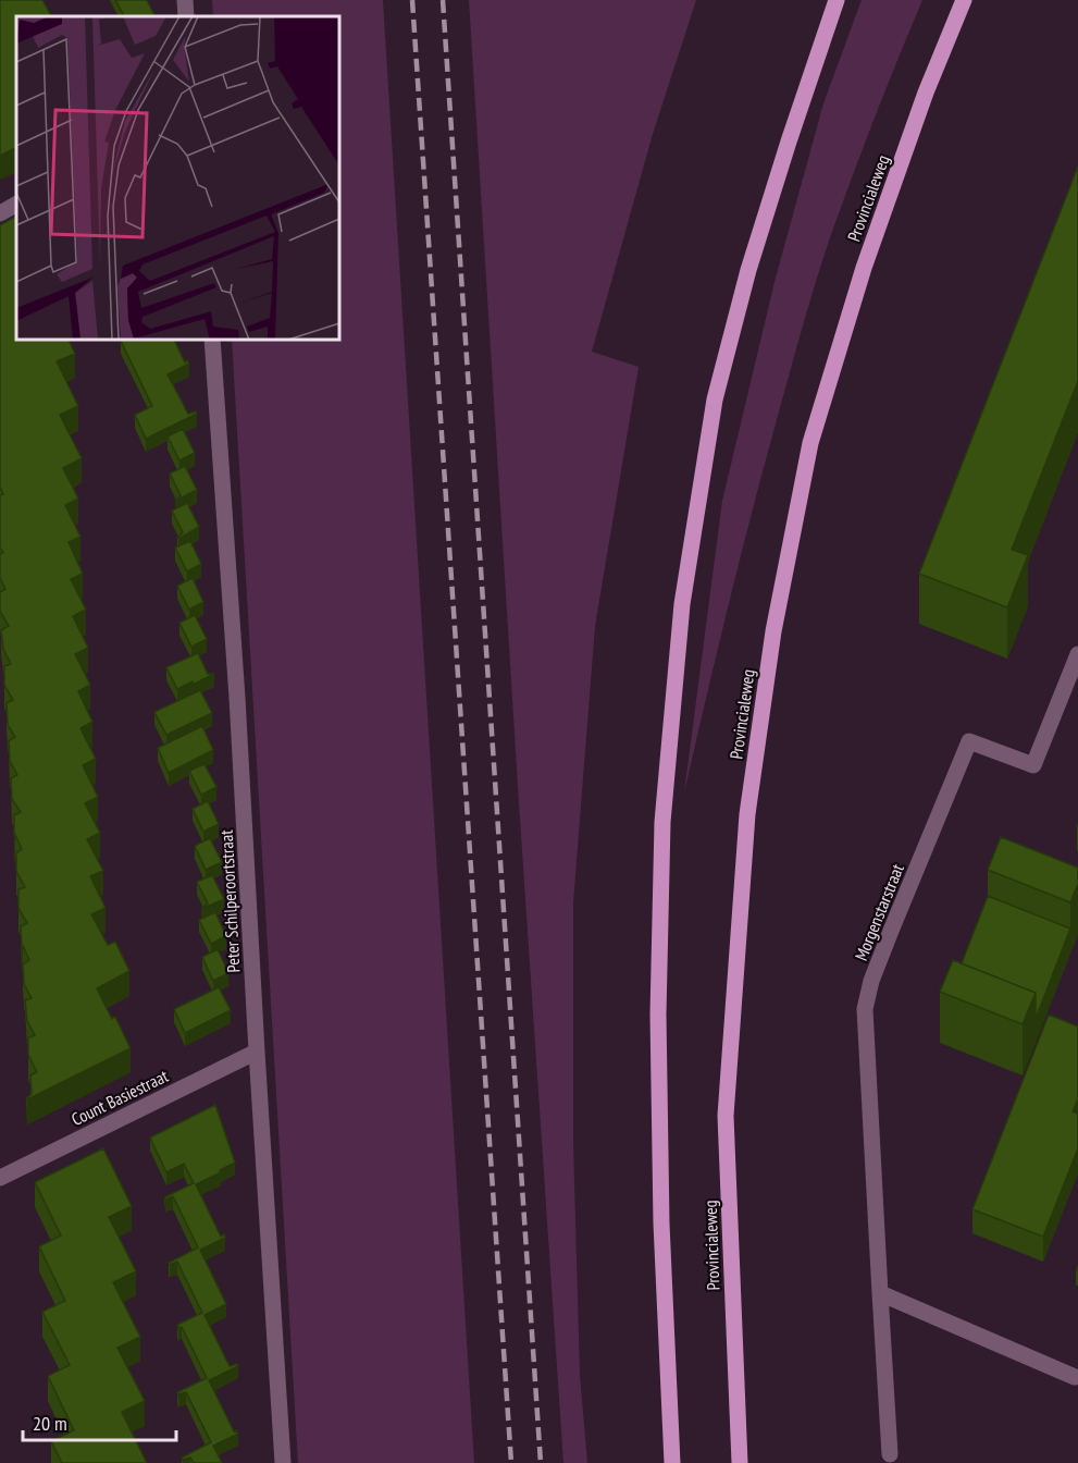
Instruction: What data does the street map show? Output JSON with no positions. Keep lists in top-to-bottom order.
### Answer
{
  "streets": {
    "main road": ["Provincialeweg"],
    "street": ["Peter Schilperoortstraat", "Morgenstarstraat", "Count Basiestraat"]
  },
  "crossings": [
    ["Peter Schilperoortstraat", "Count Basiestraat"]
  ],
  "scale_bar": "20 m"
}
